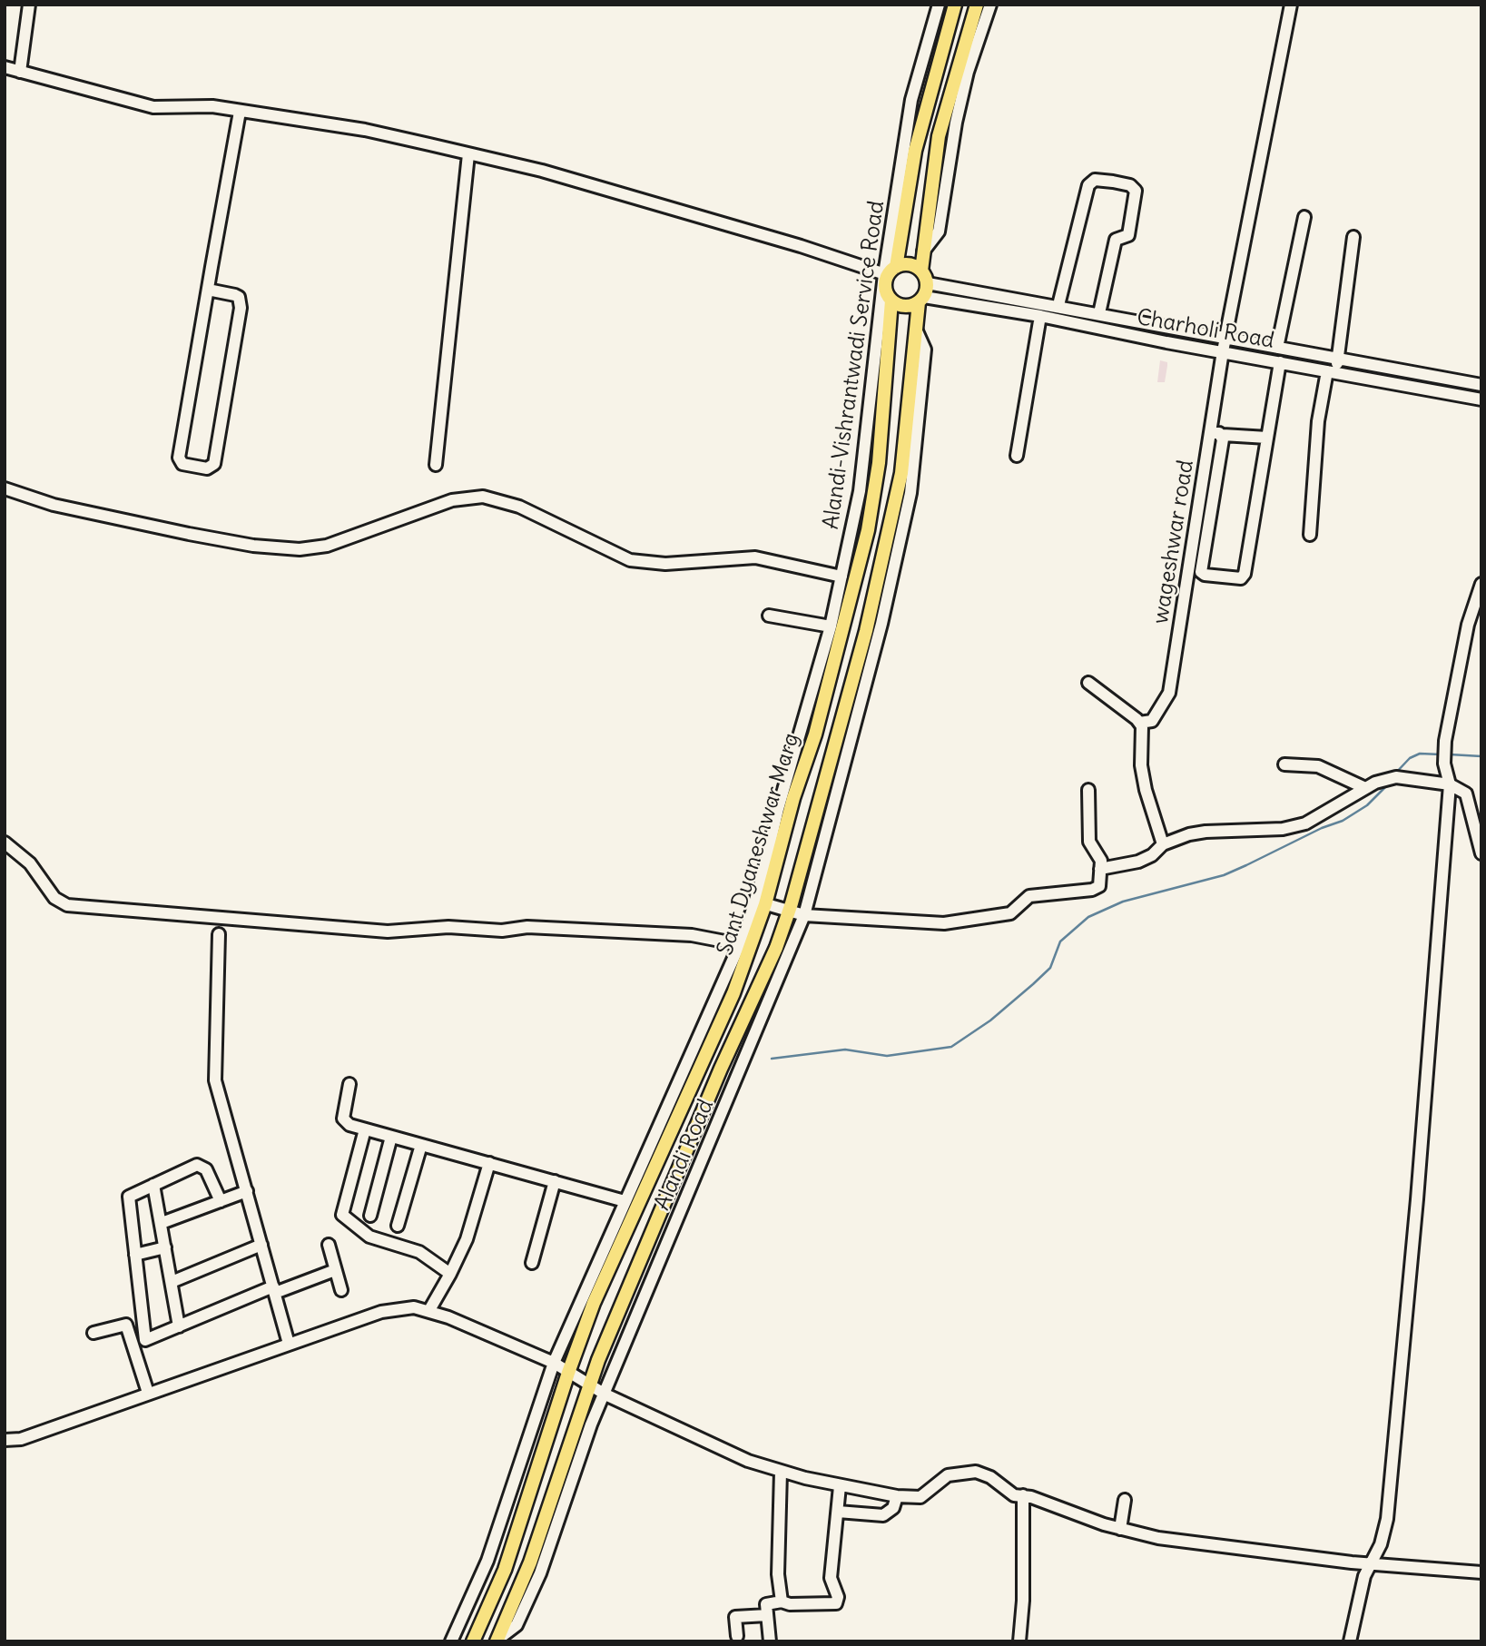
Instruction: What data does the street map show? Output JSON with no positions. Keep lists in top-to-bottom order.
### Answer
{
  "streets": {
    "main road": ["Sant Dyaneshwar Marg"],
    "street": [
      "Charholi Road",
      "Alandi-Vishrantwadi Service Road",
      "wageshwar road",
      "Alandi Road"
    ]
  },
  "crossings": [
    ["Charholi Road", "wageshwar road"],
    ["Charholi Road", "Sant Dyaneshwar Marg"],
    ["Alandi-Vishrantwadi Service Road", "Sant Dyaneshwar Marg"]
  ]
}
